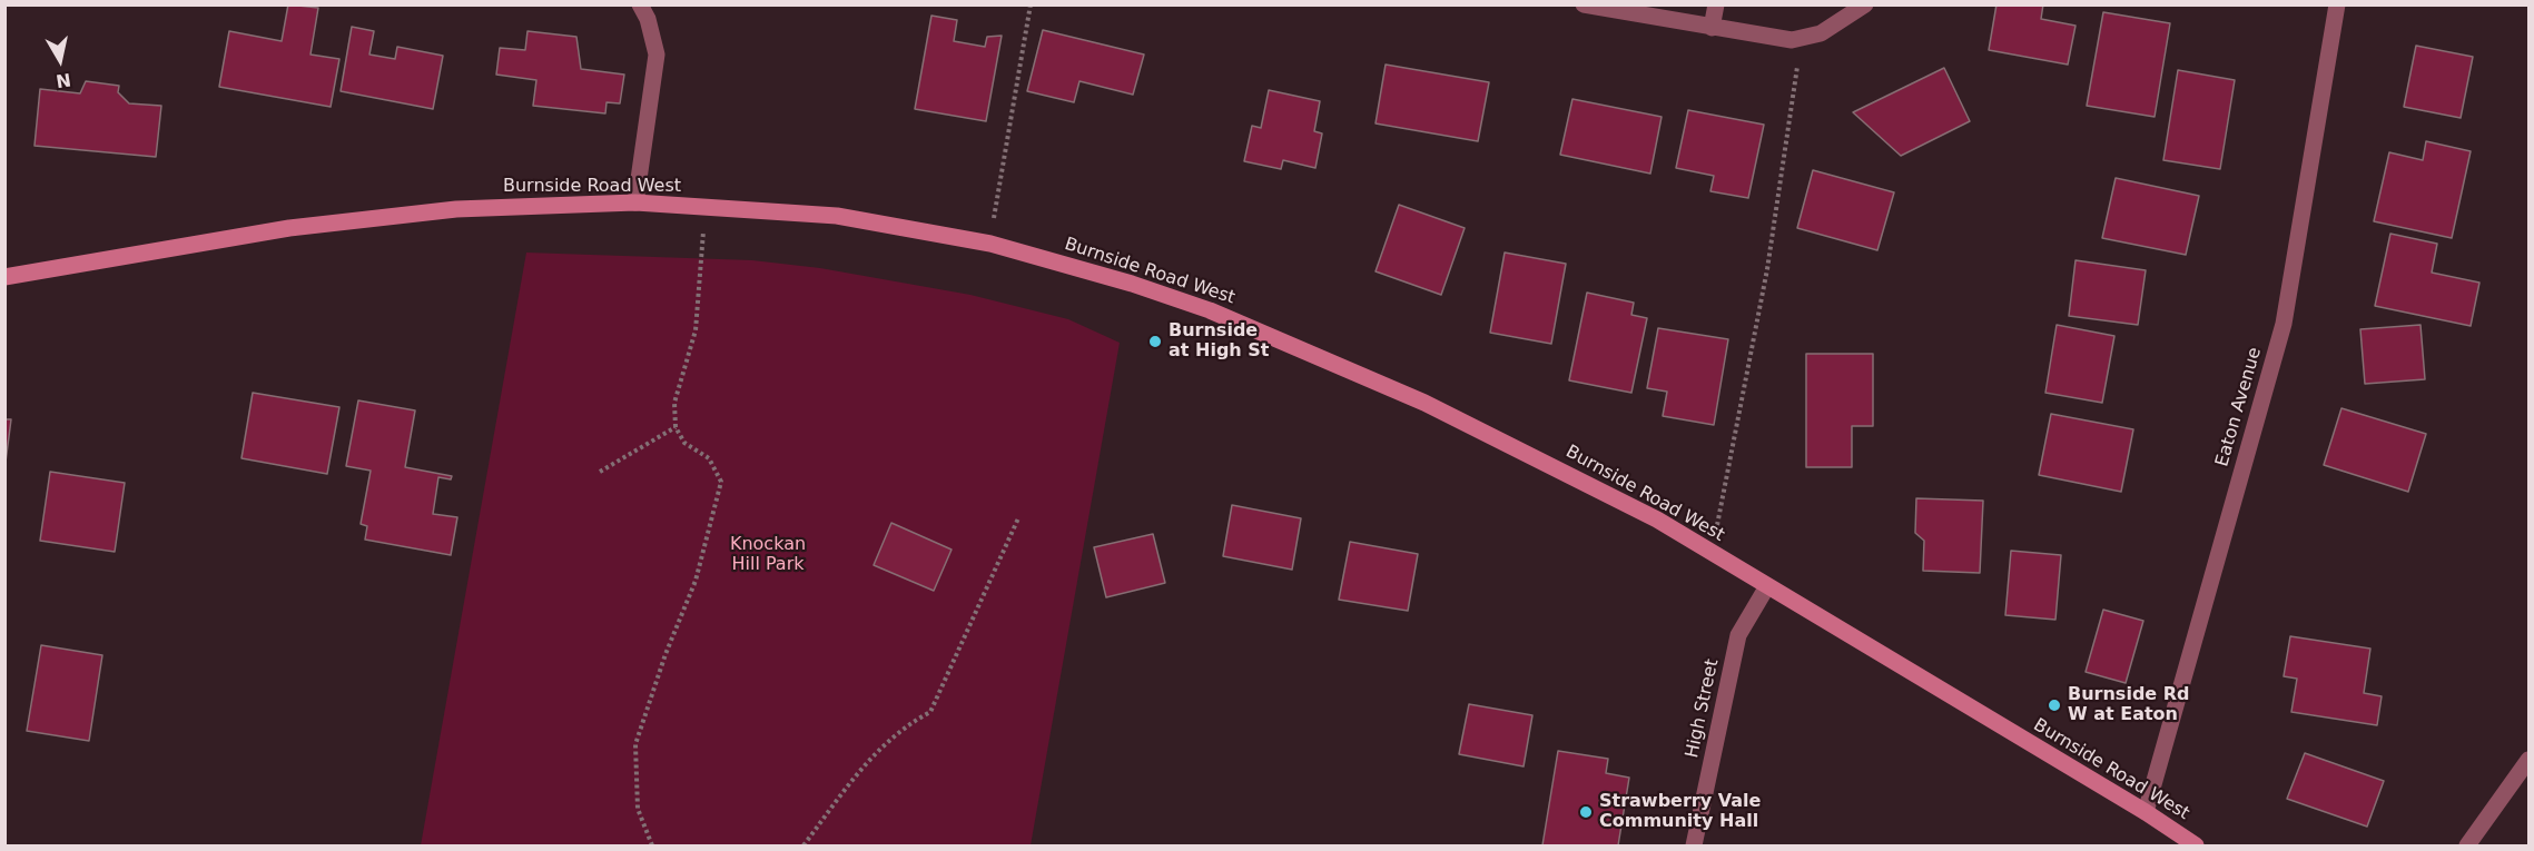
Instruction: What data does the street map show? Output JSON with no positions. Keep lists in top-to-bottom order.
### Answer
{
  "streets": {
    "street": ["Burnside Road West", "Eaton Avenue", "High Street"]
  },
  "crossings": [
    ["Burnside Road West", "Eaton Avenue"],
    ["Burnside Road West", "High Street"]
  ],
  "parks": ["Knockan Hill Park"],
  "places": ["Burnside at High St", "Burnside Rd W at Eaton", "Strawberry Vale Community Hall"],
  "north": "bottom"
}
